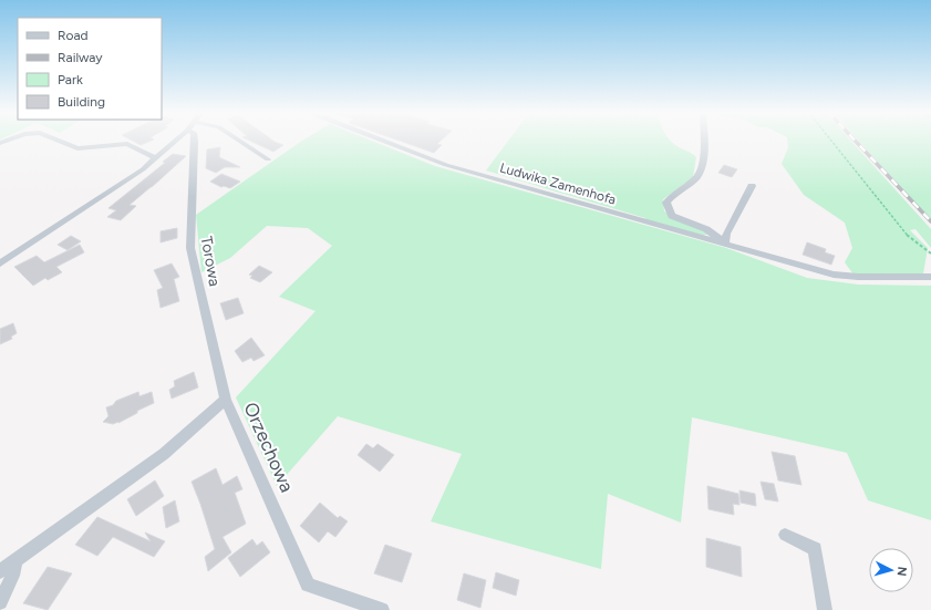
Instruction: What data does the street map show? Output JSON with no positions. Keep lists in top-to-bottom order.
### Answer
{
  "streets": {
    "street": ["Ludwika Zamenhofa", "Torowa", "Orzechowa"]
  },
  "crossings": [
    ["Torowa", "Orzechowa"]
  ],
  "legend": [
    "Road",
    "Railway",
    "Park",
    "Building"
  ],
  "north": "right"
}
